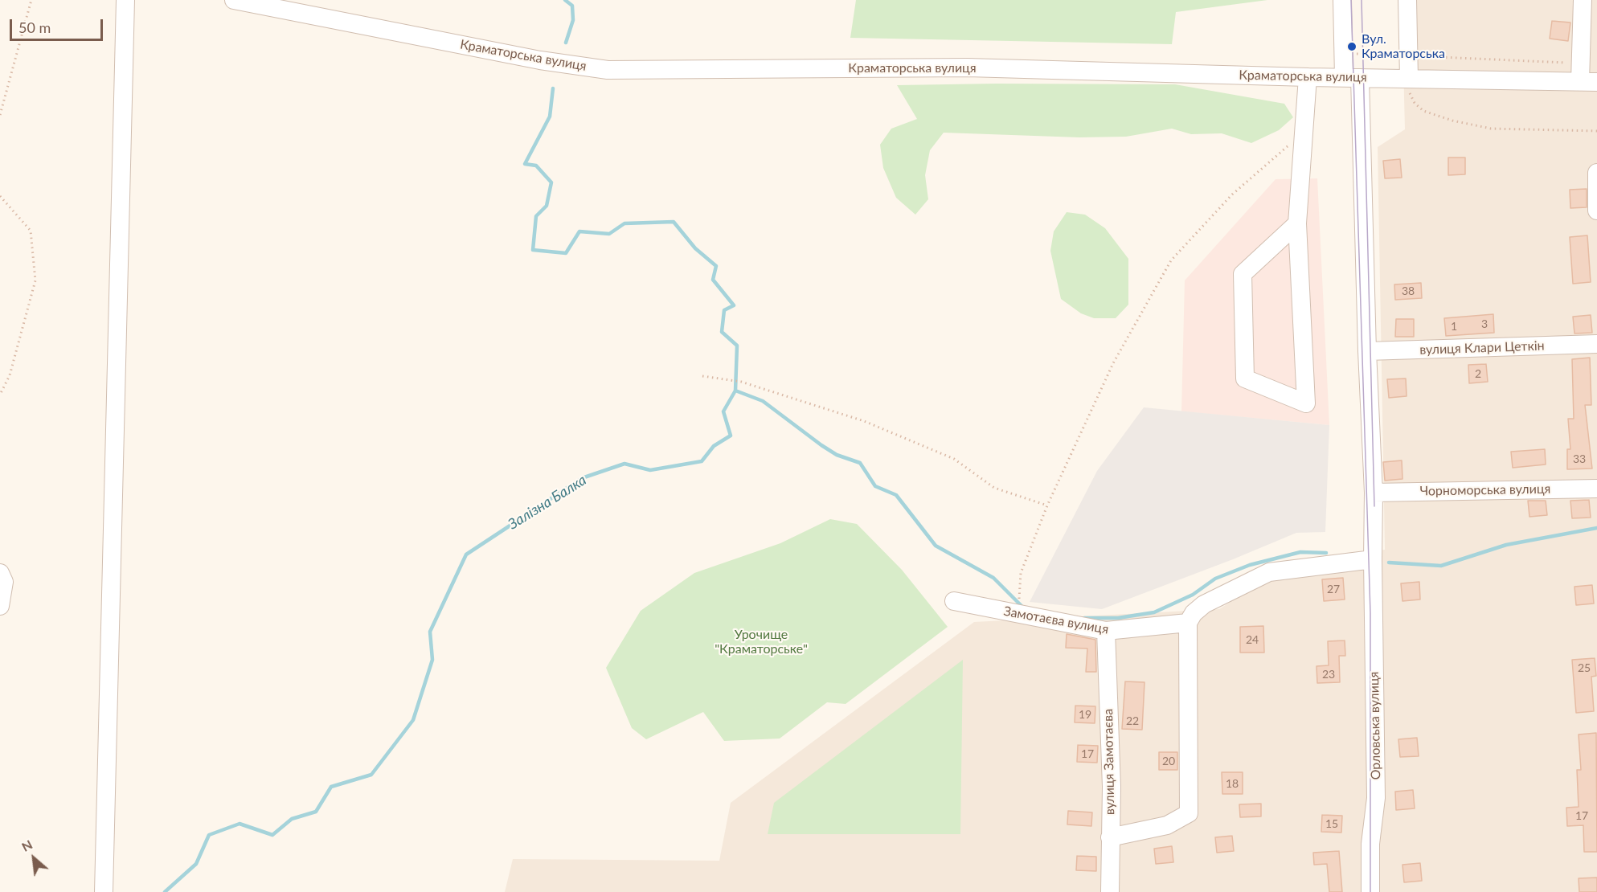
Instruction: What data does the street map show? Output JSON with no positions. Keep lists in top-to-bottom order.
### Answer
{
  "streets": {
    "street": [
      "Краматорська вулиця",
      "вулиця Клари Цеткін",
      "Чорноморська вулиця",
      "Замотаєва вулиця",
      "Орловська вулиця",
      "вулиця Замотаєва"
    ]
  },
  "crossings": [
    ["Краматорська вулиця", "Орловська вулиця"],
    ["вулиця Клари Цеткін", "Орловська вулиця"],
    ["Чорноморська вулиця", "Орловська вулиця"],
    ["Замотаєва вулиця", "вулиця Замотаєва"]
  ],
  "water": ["Залізна Балка"],
  "parks": ["Урочище \"Краматорське\""],
  "places": ["Вул. Краматорська"],
  "house_numbers": [
    "38",
    "3",
    "1",
    "2",
    "33",
    "27",
    "24",
    "25",
    "23",
    "19",
    "22",
    "17",
    "20",
    "18",
    "17",
    "15"
  ],
  "scale_bar": "50 m",
  "north": "top left"
}
